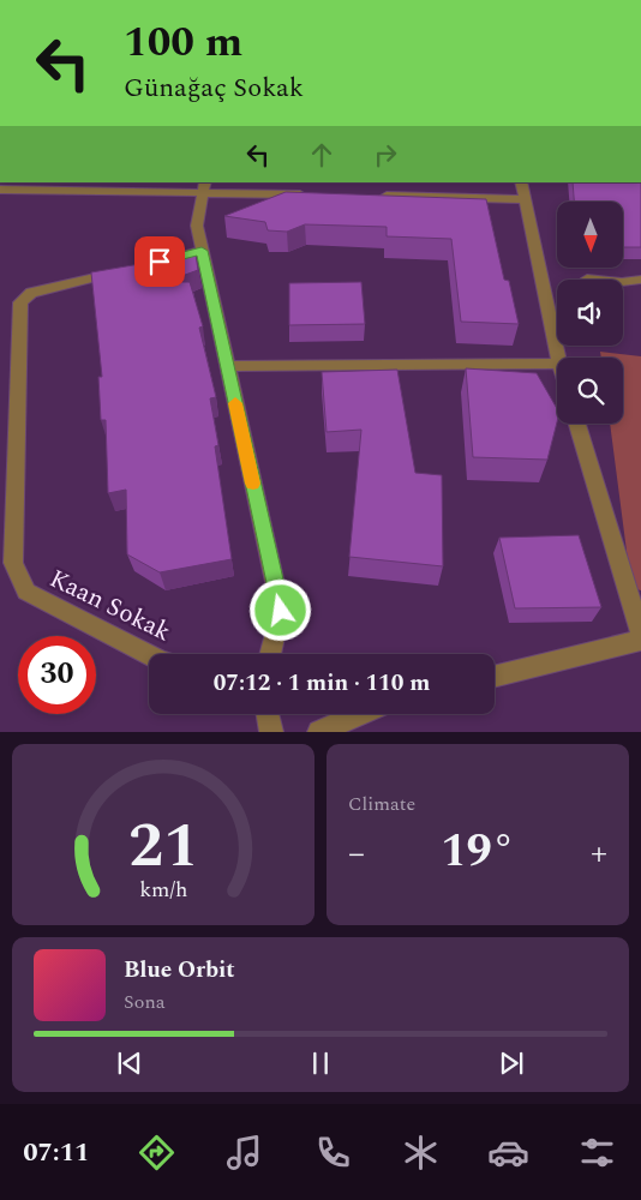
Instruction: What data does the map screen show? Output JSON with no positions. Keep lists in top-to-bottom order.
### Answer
{
  "streets": {
    "street": ["Kaan Sokak"]
  },
  "north": "bottom",
  "page": {
    "turn": ["100 m", "Günağaç Sokak"],
    "limit": "30",
    "trip": "07:12 · 1 min · 110 m",
    "tile": "Climate",
    "heat": ["−", "19°", "+"],
    "song": ["Blue Orbit", "Sona"],
    "tabs": "07:11",
    "gauge": ["21", "km/h"]
  }
}
